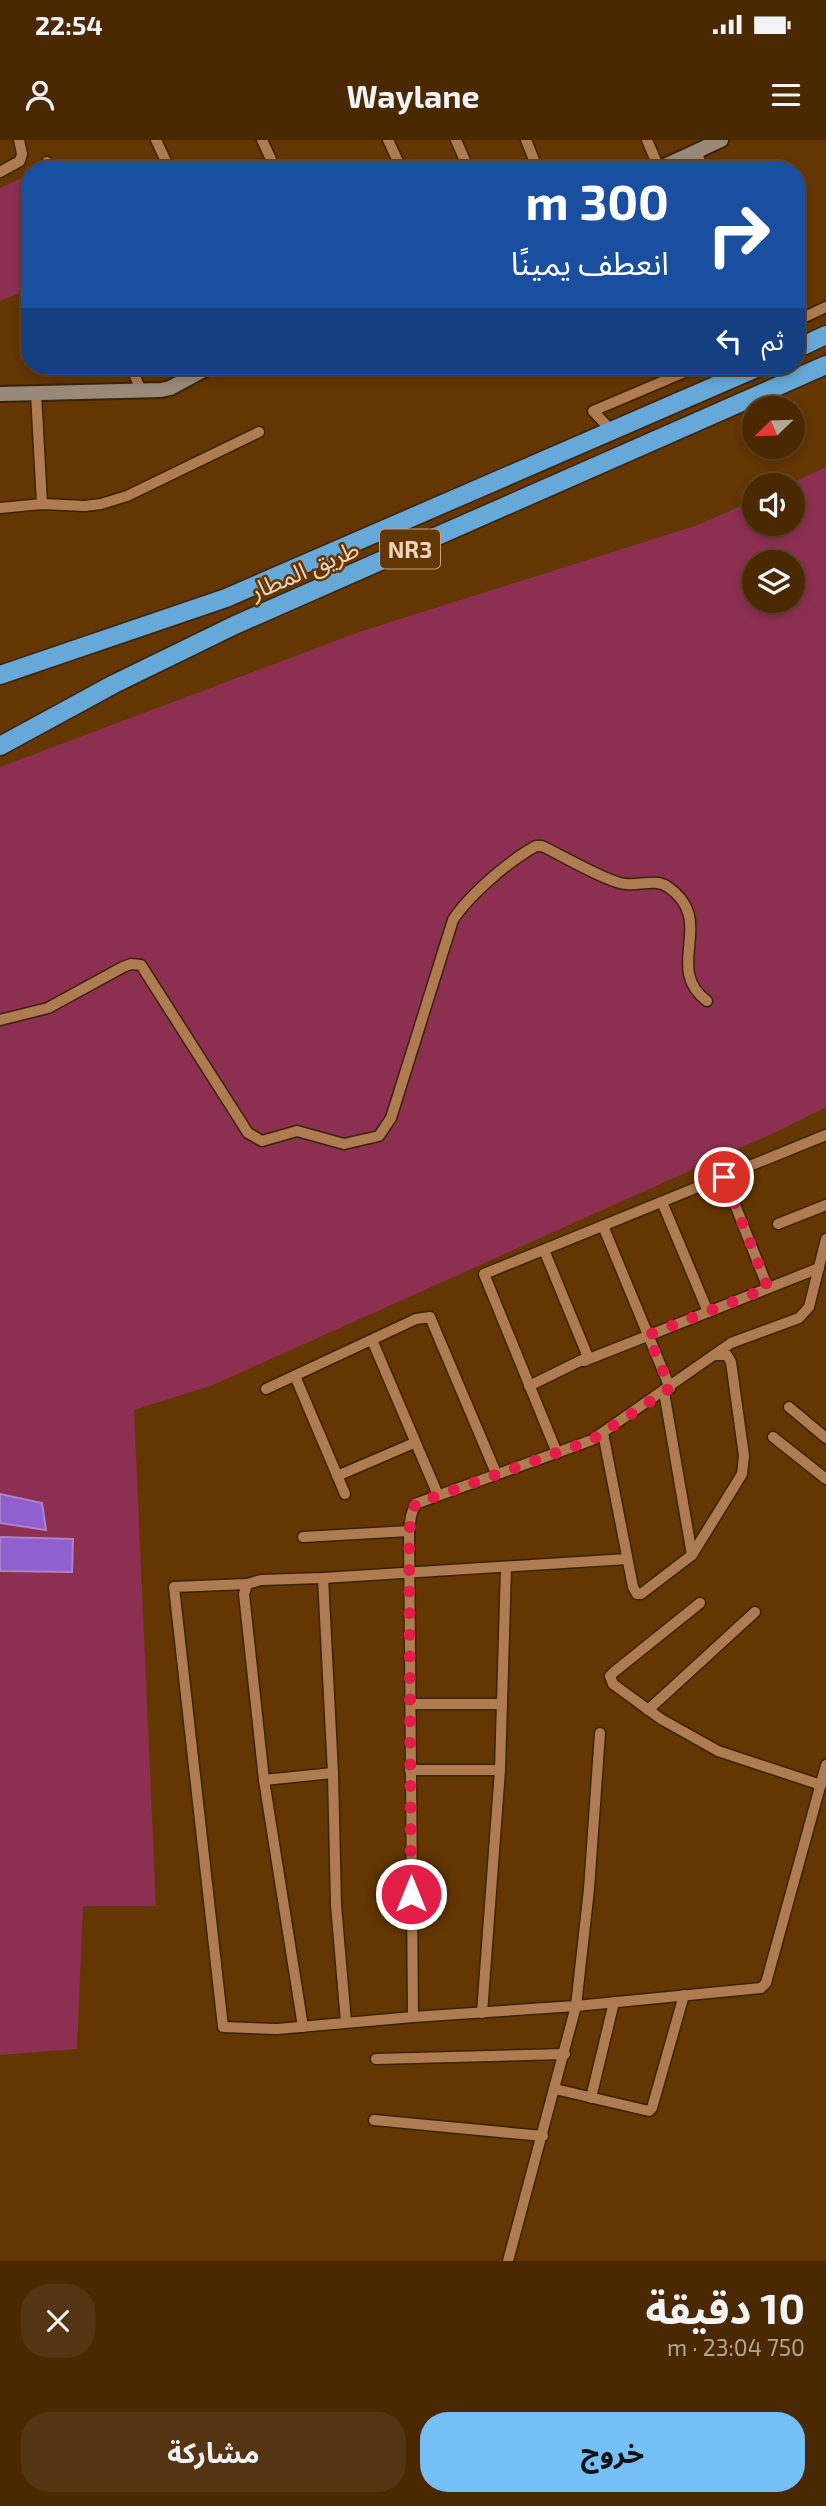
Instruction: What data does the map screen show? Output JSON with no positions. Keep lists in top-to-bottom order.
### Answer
{
  "streets": {
    "highway": ["NR3", "طريق المطار"]
  },
  "north": "bottom left",
  "page": {
    "status": "22:54",
    "header": "Waylane",
    "turn": ["300 m", "انعطف يمينًا"],
    "then": "ثم",
    "heading": ["10 دقيقة", "750 m · 23:04"],
    "buttons": ["خروج", "مشاركة"]
  }
}
